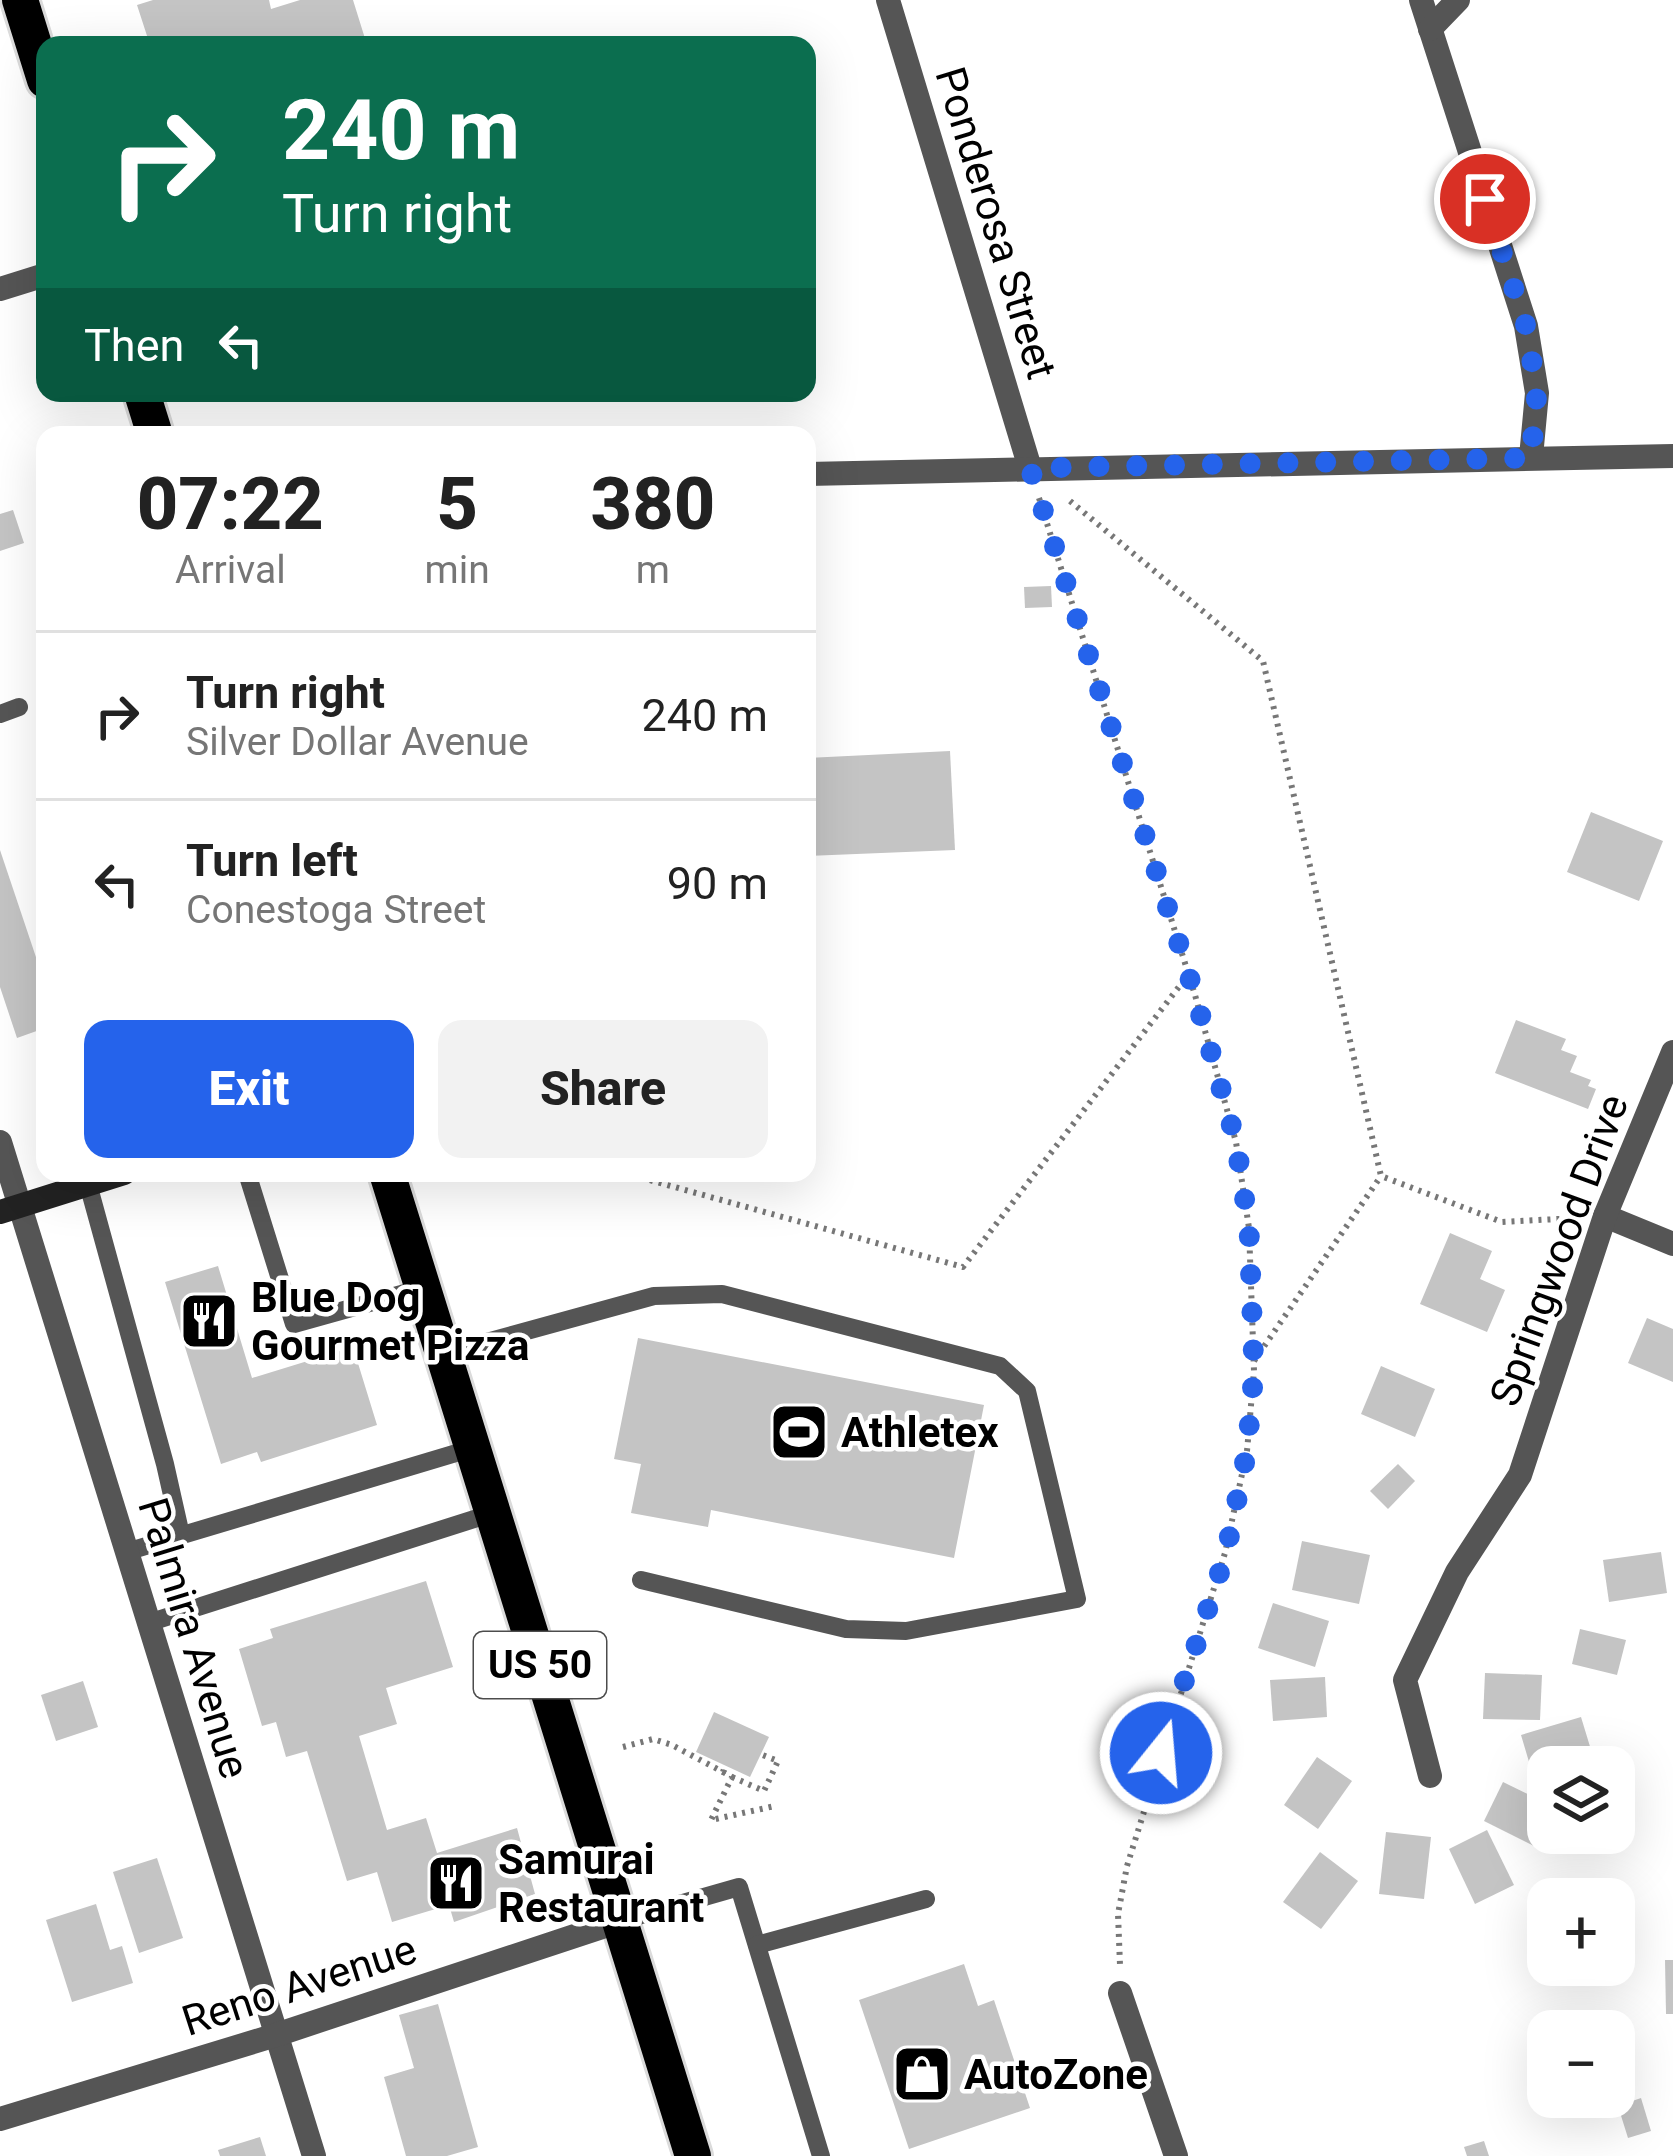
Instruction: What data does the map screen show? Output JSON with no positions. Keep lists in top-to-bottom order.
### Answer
{
  "streets": {
    "highway": ["US 50"],
    "street": [
      "Ponderosa Street",
      "Springwood Drive",
      "Palmira Avenue",
      "Reno Avenue"
    ]
  },
  "crossings": [
    ["Palmira Avenue", "Reno Avenue"],
    ["US 50", "Reno Avenue"]
  ],
  "places": {
    "restaurant": ["Blue Dog Gourmet Pizza", "Samurai Restaurant"],
    "sports": ["Athletex"],
    "shop": ["AutoZone"]
  },
  "page": {
    "turn": ["240 m", "Turn right"],
    "then": "Then",
    "eta": [
      "07:22",
      "Arrival",
      "5",
      "min",
      "380",
      "m"
    ],
    "list": [
      {
        "name": "Turn right",
        "note": "Silver Dollar Avenue",
        "value": "240 m"
      },
      {
        "name": "Turn left",
        "note": "Conestoga Street",
        "value": "90 m"
      }
    ],
    "buttons": ["Exit", "Share"],
    "map_buttons": ["+", "−"]
  }
}
